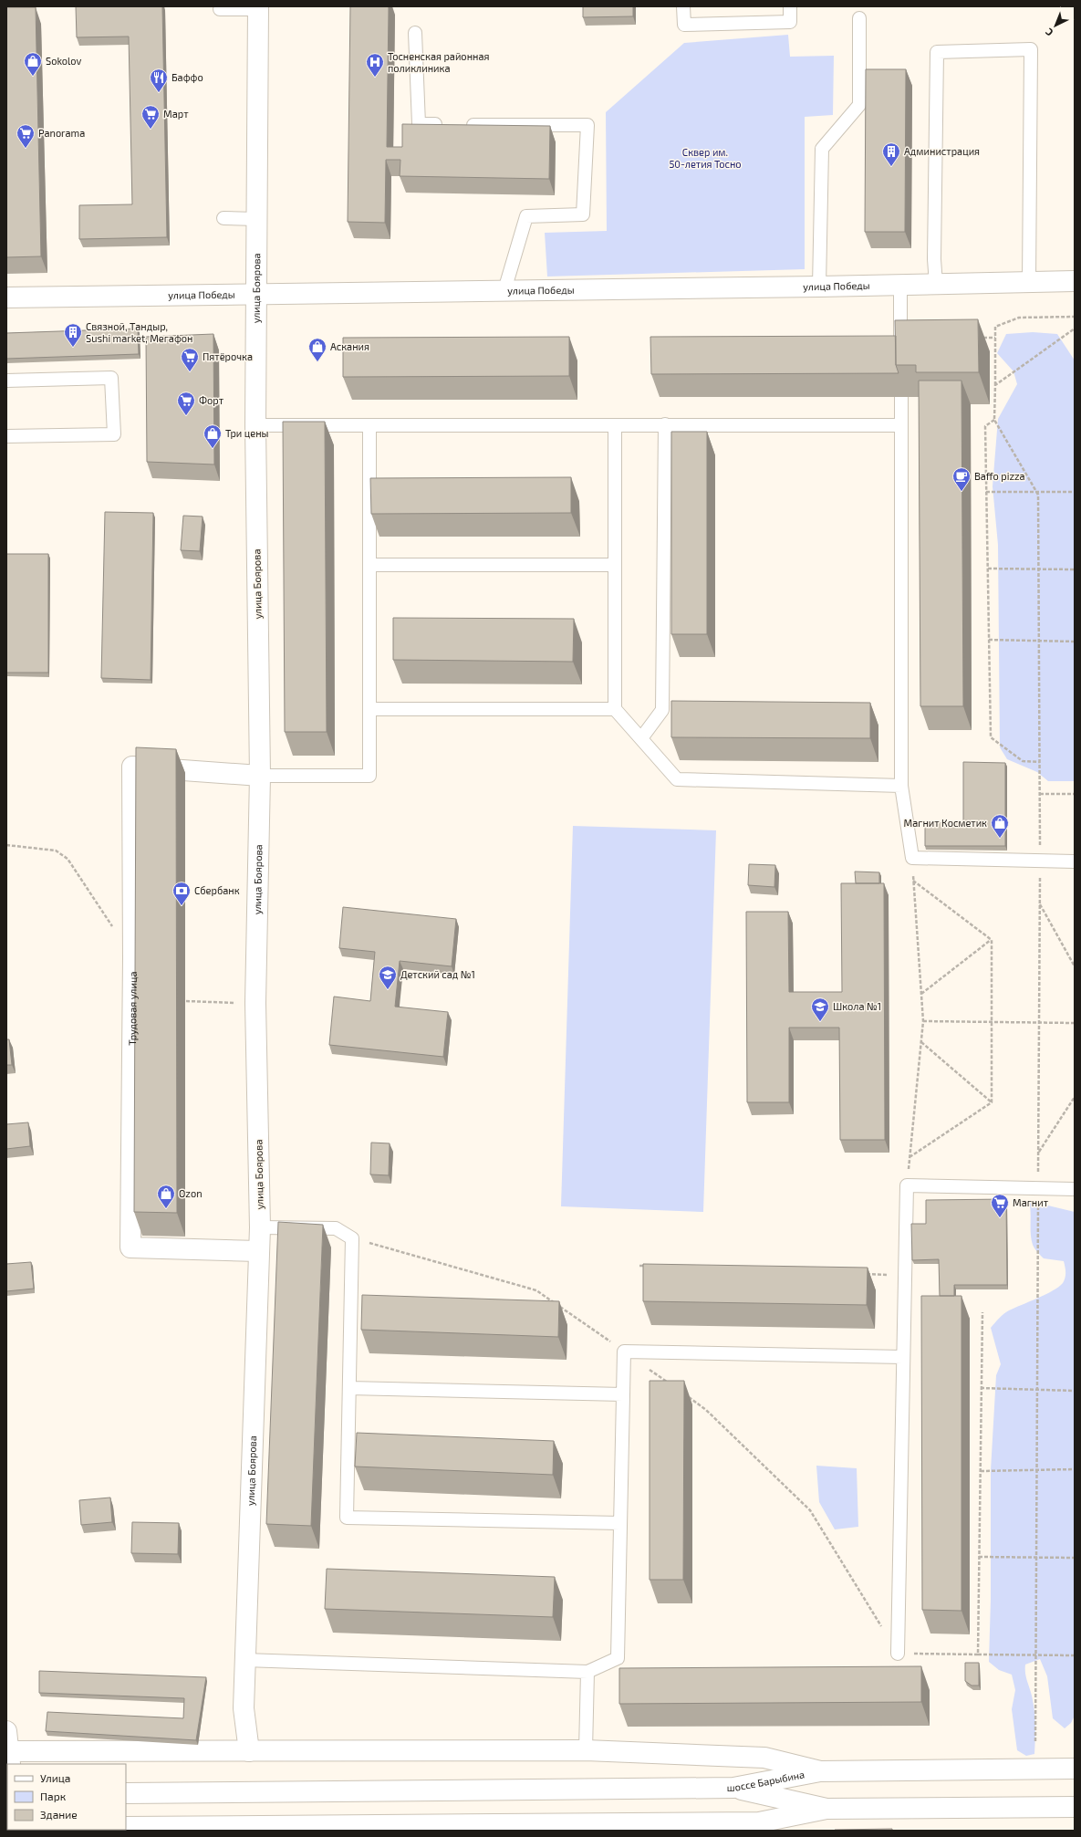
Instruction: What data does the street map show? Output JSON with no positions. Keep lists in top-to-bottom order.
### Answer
{
  "streets": {
    "street": [
      "улица Победы",
      "улица Боярова",
      "Трудовая улица",
      "шоссе Барыбина"
    ]
  },
  "crossings": [
    ["улица Победы", "улица Боярова"],
    ["улица Боярова", "Трудовая улица"]
  ],
  "parks": ["Сквер им. 50-летия Тосно"],
  "places": {
    "shop": [
      "Sokolov",
      "Аскания",
      "Три цены",
      "Магнит Косметик",
      "Ozon"
    ],
    "hospital": ["Тосненская районная поликлиника"],
    "restaurant": ["Баффо"],
    "supermarket": [
      "Март",
      "Panorama",
      "Пятёрочка",
      "Форт",
      "Магнит"
    ],
    "building": ["Администрация", "Связной, Тандыр, Sushi market, Мегафон"],
    "cafe": ["Baffo pizza"],
    "bank": ["Сбербанк"],
    "school or university": ["Детский сад №1", "Школа №1"]
  },
  "legend": ["Улица", "Парк", "Здание"],
  "north": "bottom left"
}
